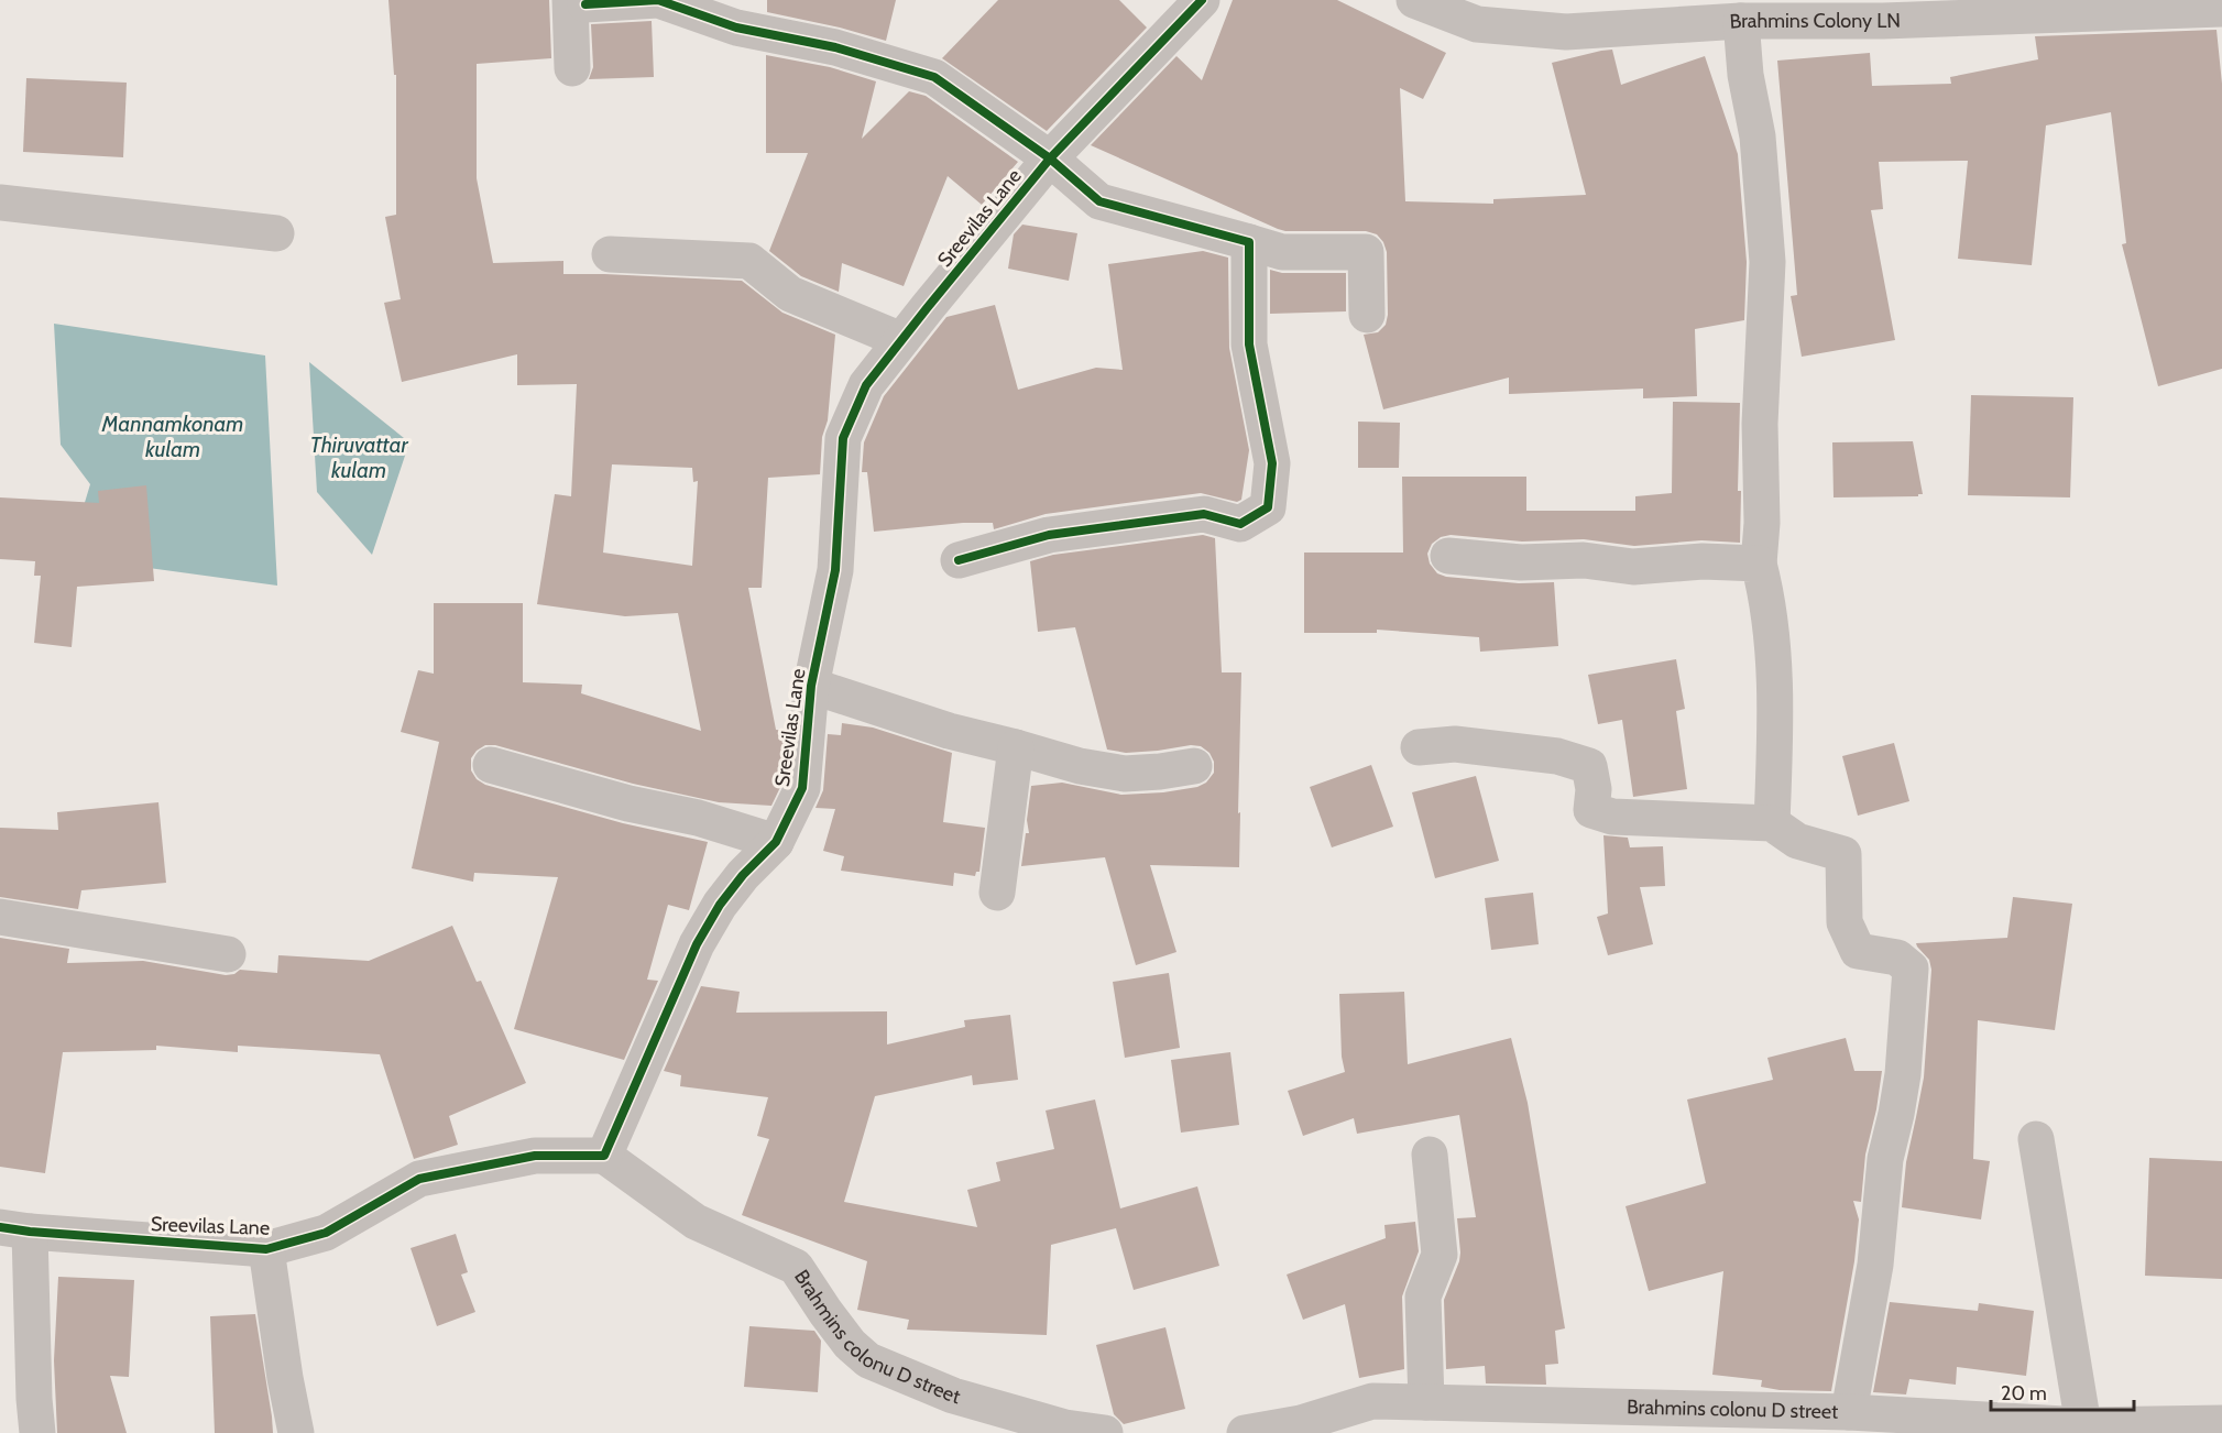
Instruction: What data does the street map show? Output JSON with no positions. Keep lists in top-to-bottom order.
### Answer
{
  "streets": {
    "street": ["Brahmins Colony LN", "Sreevilas Lane", "Brahmins colonu D street"]
  },
  "crossings": [
    ["Sreevilas Lane", "Brahmins colonu D street"]
  ],
  "water": ["Mannamkonam kulam", "Thiruvattar kulam"],
  "scale_bar": "20 m"
}
